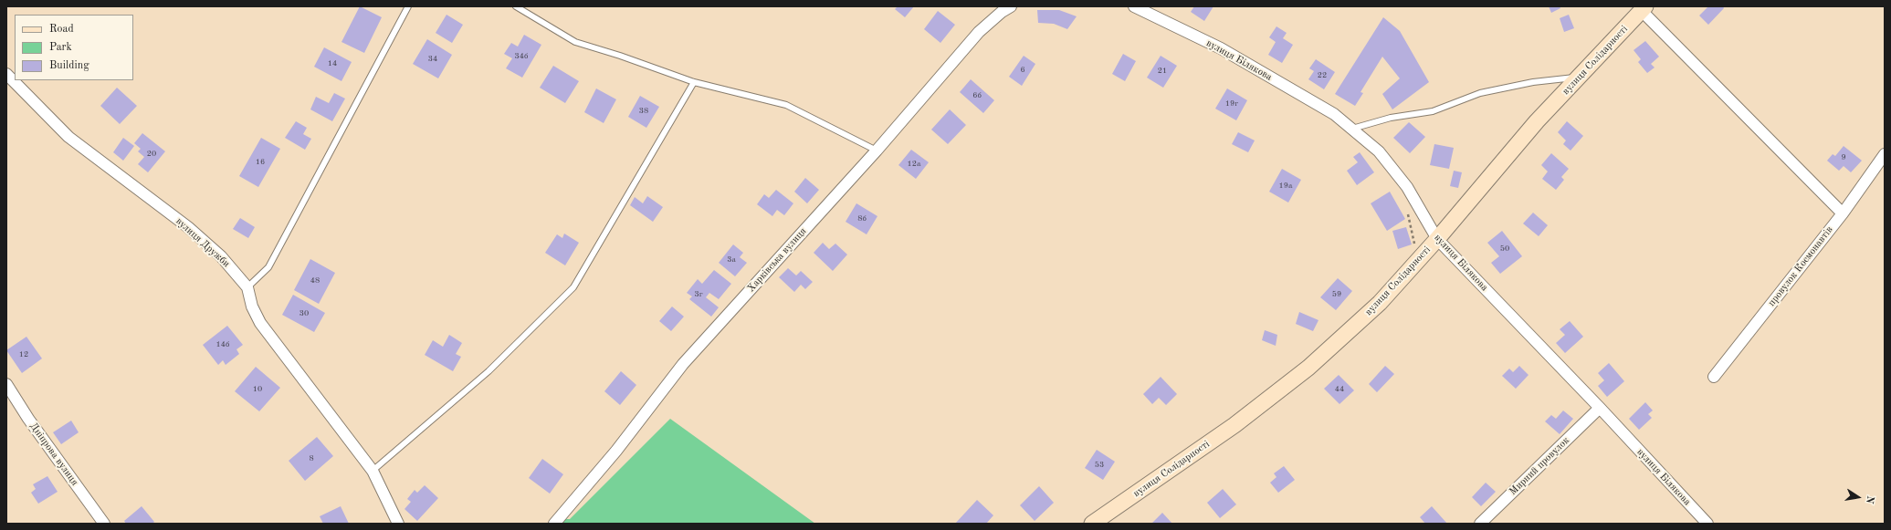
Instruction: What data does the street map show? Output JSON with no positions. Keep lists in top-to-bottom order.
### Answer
{
  "streets": {
    "main road": ["вулиця Солідарності"],
    "street": [
      "вулиця Білякова",
      "вулиця Дружби",
      "Харківська вулиця",
      "провулок Космонавтів",
      "Дніпрова вулиця",
      "Мирний провулок"
    ]
  },
  "crossings": [
    ["вулиця Білякова", "вулиця Солідарності"],
    ["вулиця Білякова", "Мирний провулок"]
  ],
  "house_numbers": [
    "34б",
    "34",
    "14",
    "6",
    "21",
    "22",
    "6б",
    "19г",
    "38",
    "20",
    "9",
    "16",
    "12а",
    "19а",
    "8б",
    "50",
    "3а",
    "48",
    "3г",
    "59",
    "30",
    "14б",
    "12",
    "10",
    "44",
    "8",
    "53"
  ],
  "legend": ["Road", "Park", "Building"],
  "north": "right"
}
